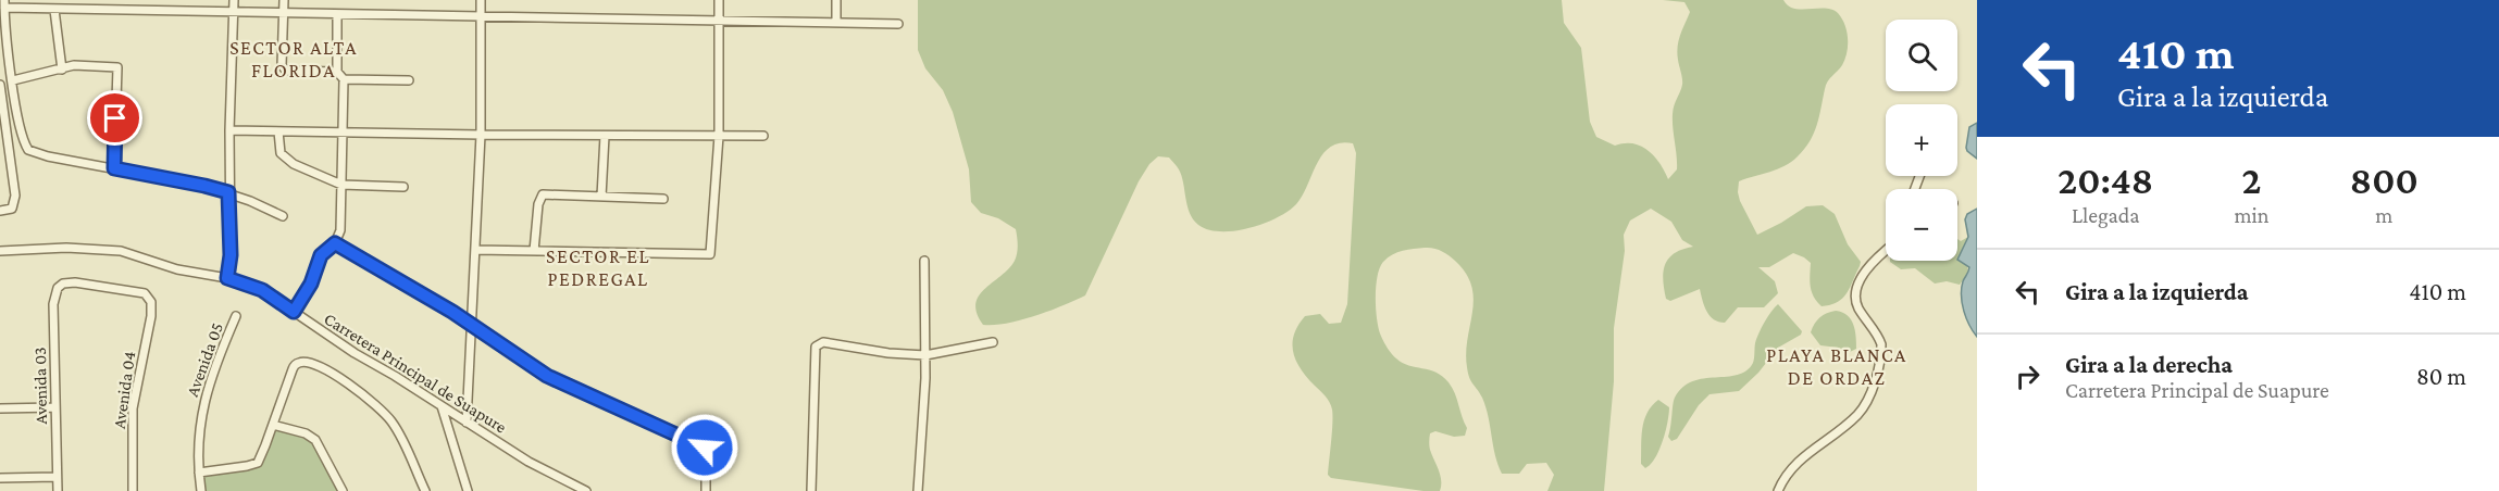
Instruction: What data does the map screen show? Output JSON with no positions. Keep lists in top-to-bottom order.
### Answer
{
  "streets": {
    "street": [
      "Avenida 05",
      "Carretera Principal de Suapure",
      "Avenida 03",
      "Avenida 04"
    ]
  },
  "crossings": [
    ["Avenida 03", "Avenida 04"]
  ],
  "districts": ["SECTOR ALTA FLORIDA", "SECTOR EL PEDREGAL", "PLAYA BLANCA DE ORDAZ"],
  "page": {
    "turn": ["410 m", "Gira a la izquierda"],
    "map_buttons": ["+", "−"],
    "eta": [
      "20:48",
      "Llegada",
      "2",
      "min",
      "800",
      "m"
    ],
    "list": [
      {
        "name": "Gira a la izquierda",
        "value": "410 m"
      },
      {
        "name": "Gira a la derecha",
        "note": "Carretera Principal de Suapure",
        "value": "80 m"
      }
    ]
  }
}
